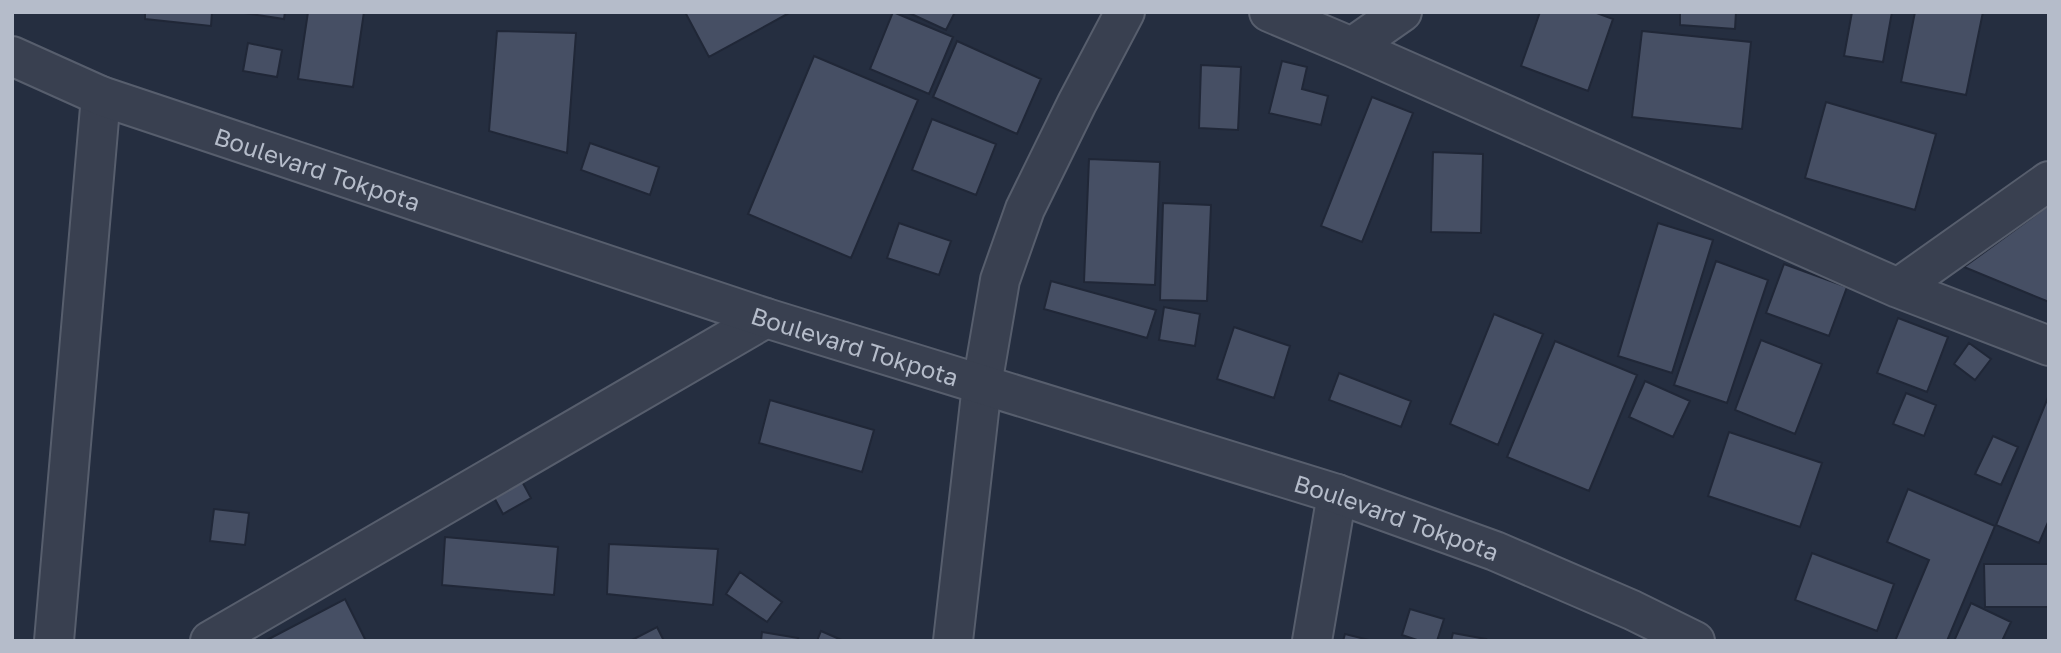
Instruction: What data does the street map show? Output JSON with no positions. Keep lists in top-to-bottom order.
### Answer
{
  "streets": {
    "street": ["Boulevard Tokpota"]
  }
}
